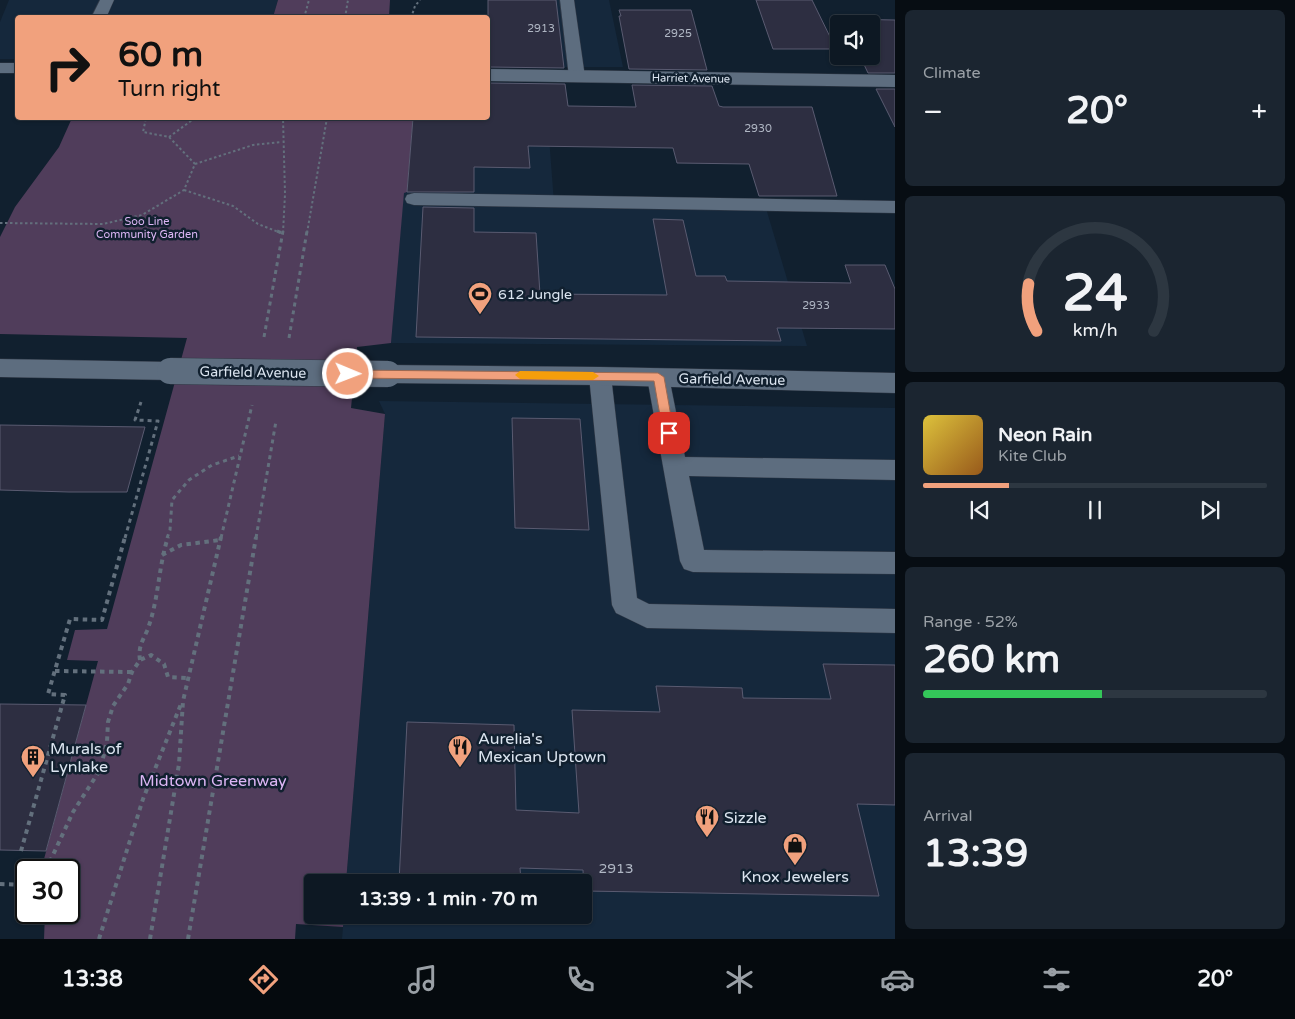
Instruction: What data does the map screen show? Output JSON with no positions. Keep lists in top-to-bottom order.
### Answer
{
  "streets": {
    "street": ["Harriet Avenue", "Garfield Avenue"]
  },
  "parks": ["Soo Line Community Garden", "Midtown Greenway"],
  "places": {
    "sports": ["612 Jungle"],
    "restaurant": ["Aurelia's Mexican Uptown", "Sizzle"],
    "building": ["Murals of Lynlake"],
    "shop": ["Knox Jewelers"]
  },
  "house_numbers": [
    "2913",
    "2925",
    "2930",
    "2933",
    "2913"
  ],
  "page": {
    "tile": [
      "Climate",
      ["Range · 52%", "260 km"],
      ["Arrival", "13:39"]
    ],
    "turn": ["60 m", "Turn right"],
    "heat": ["−", "20°", "+"],
    "song": ["Neon Rain", "Kite Club"],
    "limit": "30",
    "trip": "13:39 · 1 min · 70 m",
    "tabs": ["13:38", "20°"],
    "gauge": ["24", "km/h"]
  }
}
